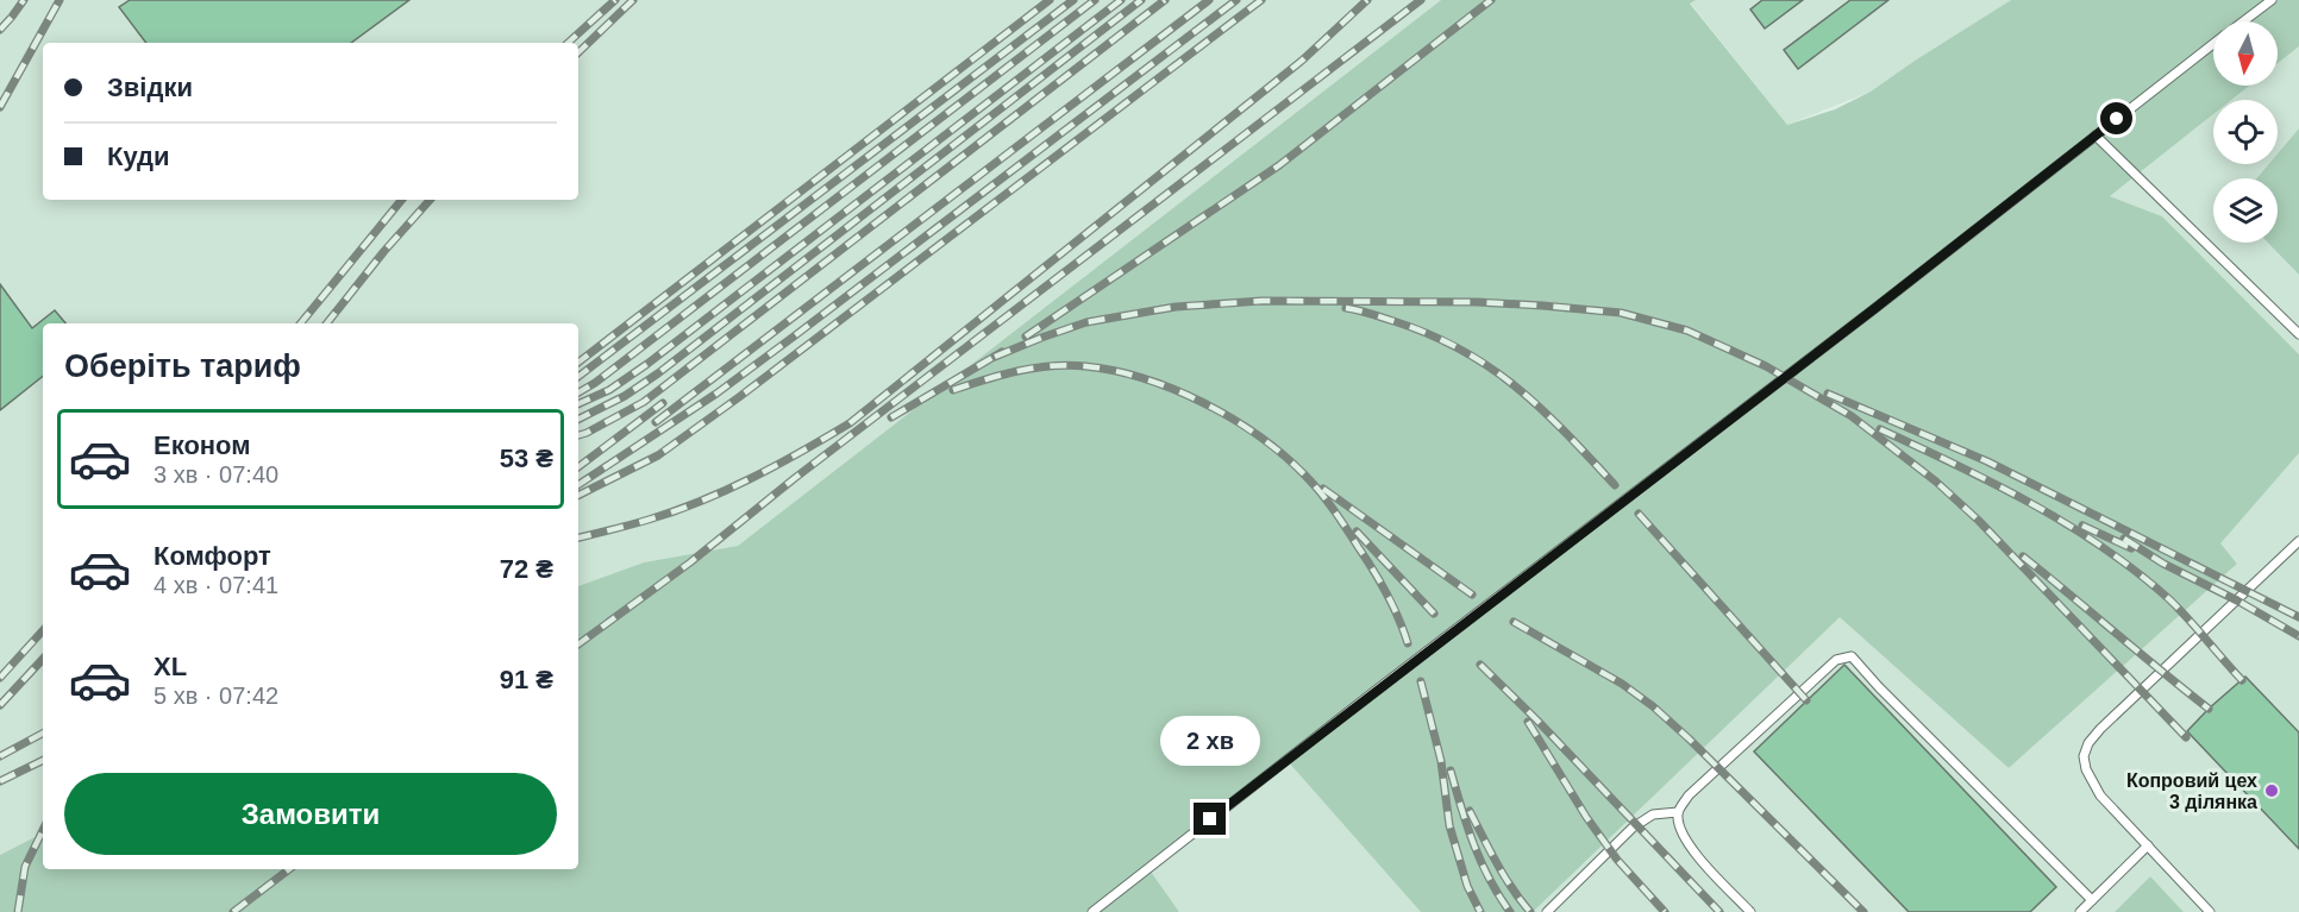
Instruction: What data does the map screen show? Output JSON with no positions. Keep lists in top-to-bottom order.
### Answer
{
  "places": ["Копровий цех 3 ділянка"],
  "north": "bottom",
  "page": {
    "banner": ["Звідки", "Куди"],
    "heading": "Оберіть тариф",
    "list": [
      {
        "name": "Економ",
        "note": "3 хв · 07:40",
        "value": "53 ₴"
      },
      {
        "name": "Комфорт",
        "note": "4 хв · 07:41",
        "value": "72 ₴"
      },
      {
        "name": "XL",
        "note": "5 хв · 07:42",
        "value": "91 ₴"
      }
    ],
    "bubble": "2 хв",
    "buttons": "Замовити"
  }
}
